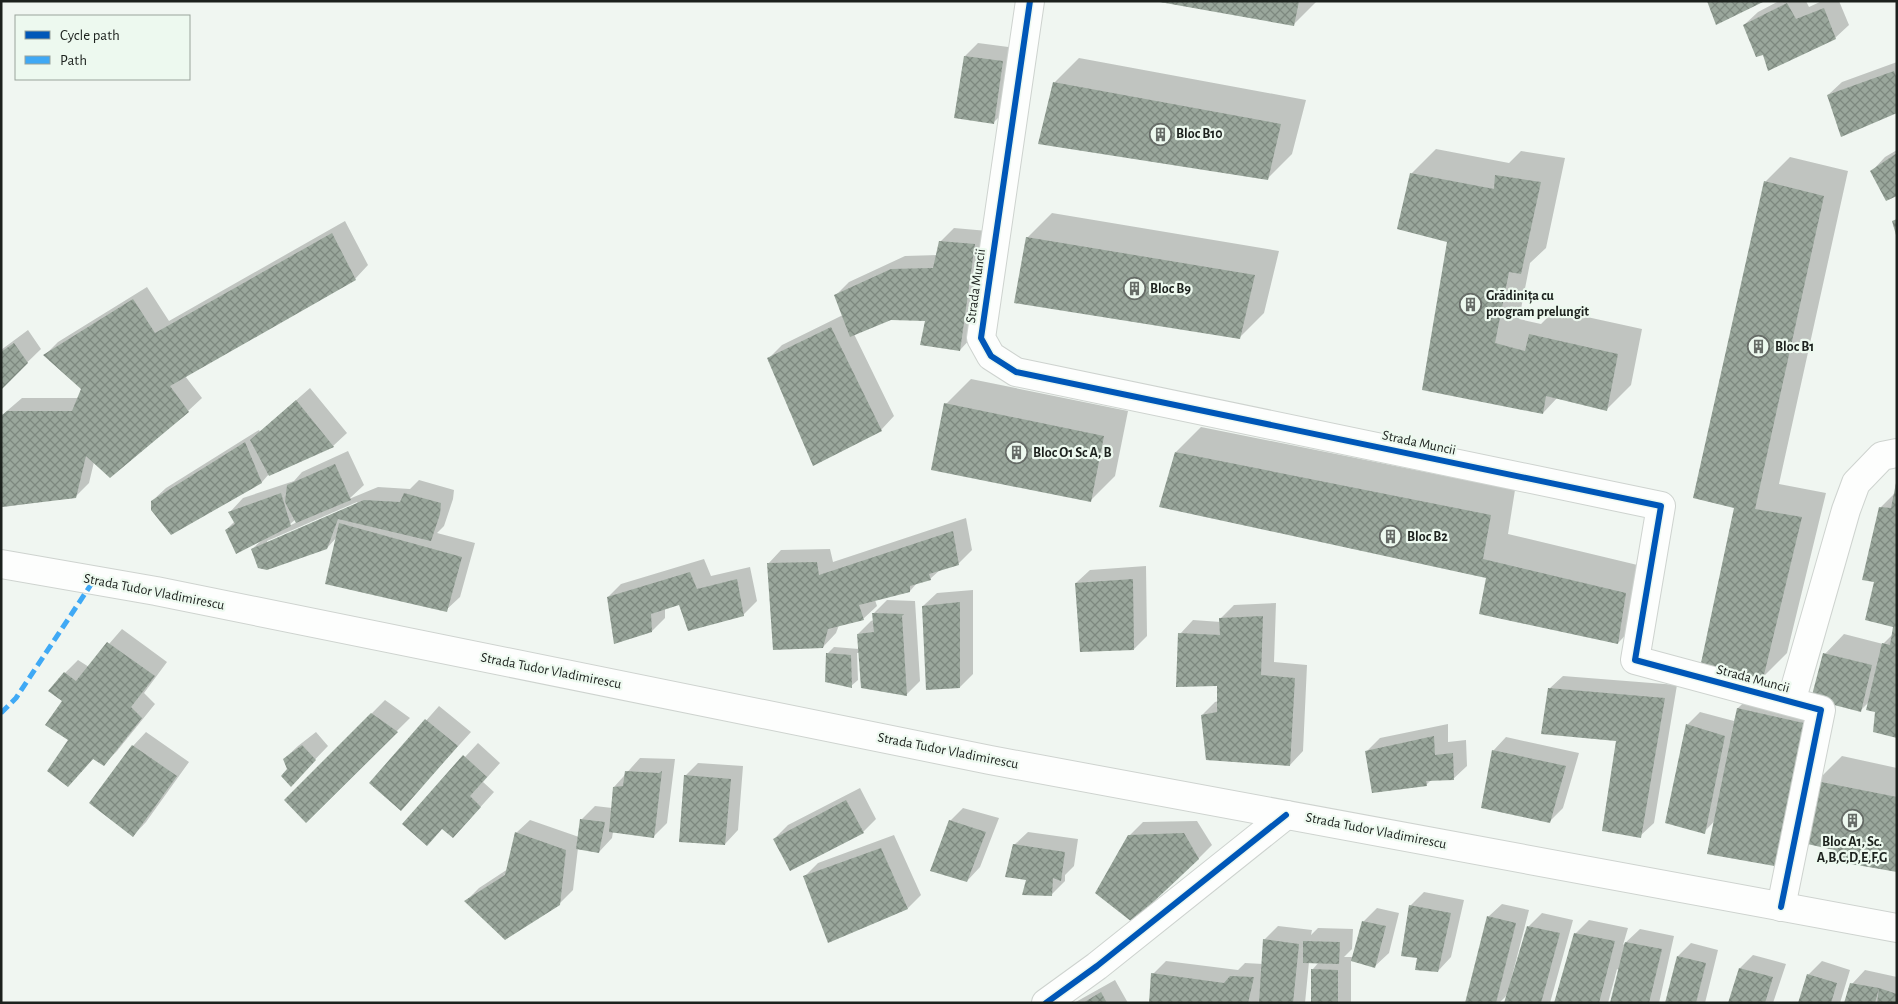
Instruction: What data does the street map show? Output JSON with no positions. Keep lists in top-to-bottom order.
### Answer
{
  "streets": {
    "street": ["Strada Muncii", "Strada Tudor Vladimirescu"]
  },
  "crossings": [
    ["Strada Muncii", "Strada Tudor Vladimirescu"]
  ],
  "places": {
    "building": [
      "Bloc B10",
      "Bloc B9",
      "Grădinița cu program prelungit",
      "Bloc B1",
      "Bloc O1 Sc A, B",
      "Bloc B2",
      "Bloc A1, Sc. A,B,C,D,E,F,G"
    ]
  },
  "legend": ["Cycle path", "Path"]
}
